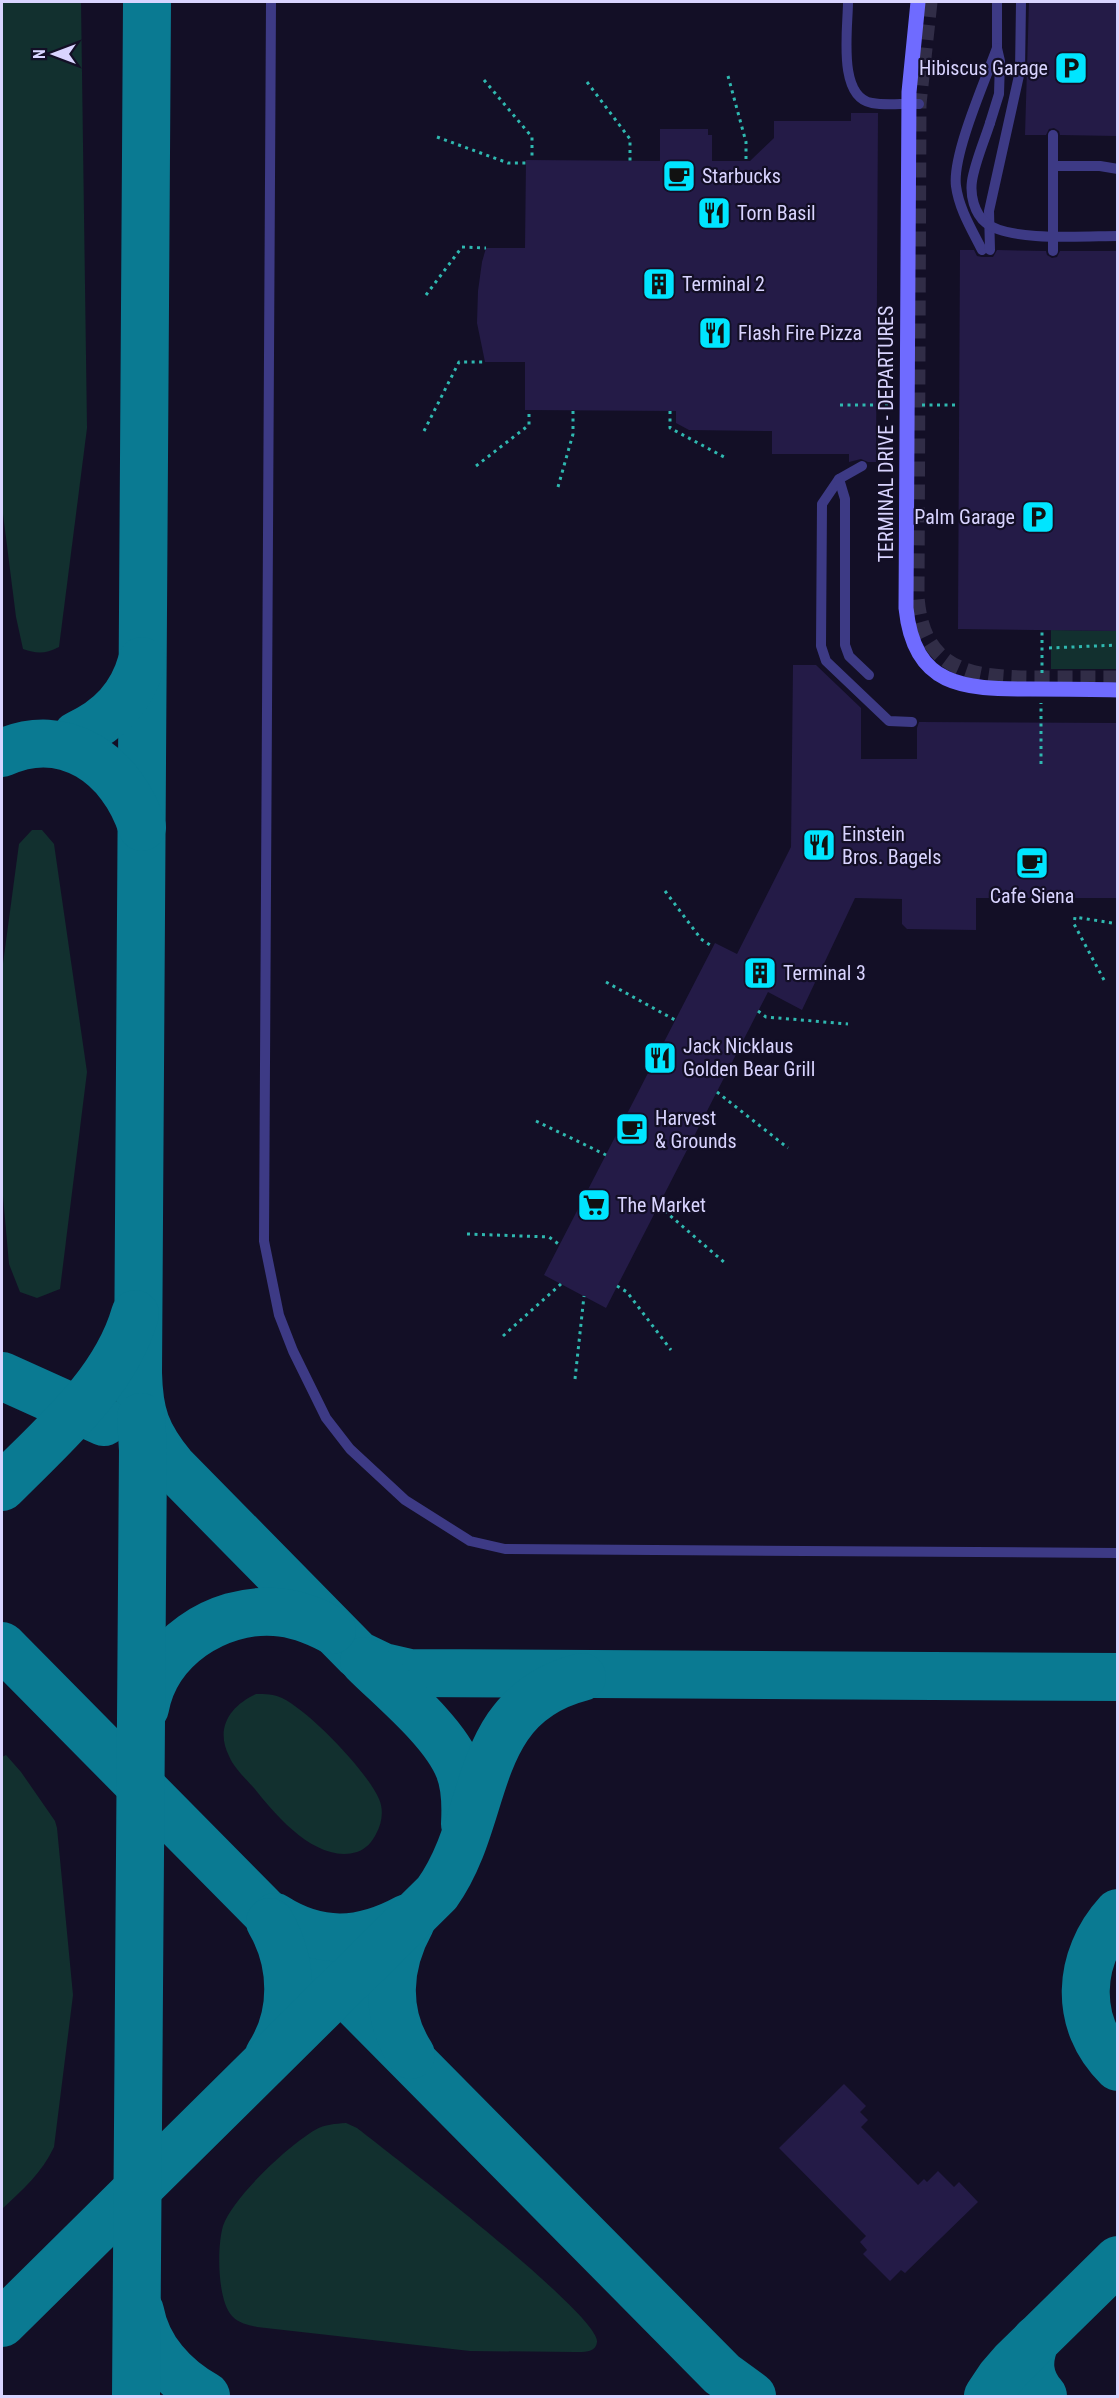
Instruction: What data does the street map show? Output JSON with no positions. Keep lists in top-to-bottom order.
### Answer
{
  "streets": {
    "street": ["TERMINAL DRIVE - DEPARTURES"]
  },
  "places": {
    "parking": ["Hibiscus Garage", "Palm Garage"],
    "cafe": ["Starbucks", "Cafe Siena", "Harvest & Grounds"],
    "restaurant": [
      "Torn Basil",
      "Flash Fire Pizza",
      "Einstein Bros. Bagels",
      "Jack Nicklaus Golden Bear Grill"
    ],
    "building": ["Terminal 2", "Terminal 3"],
    "supermarket": ["The Market"]
  },
  "north": "left"
}
